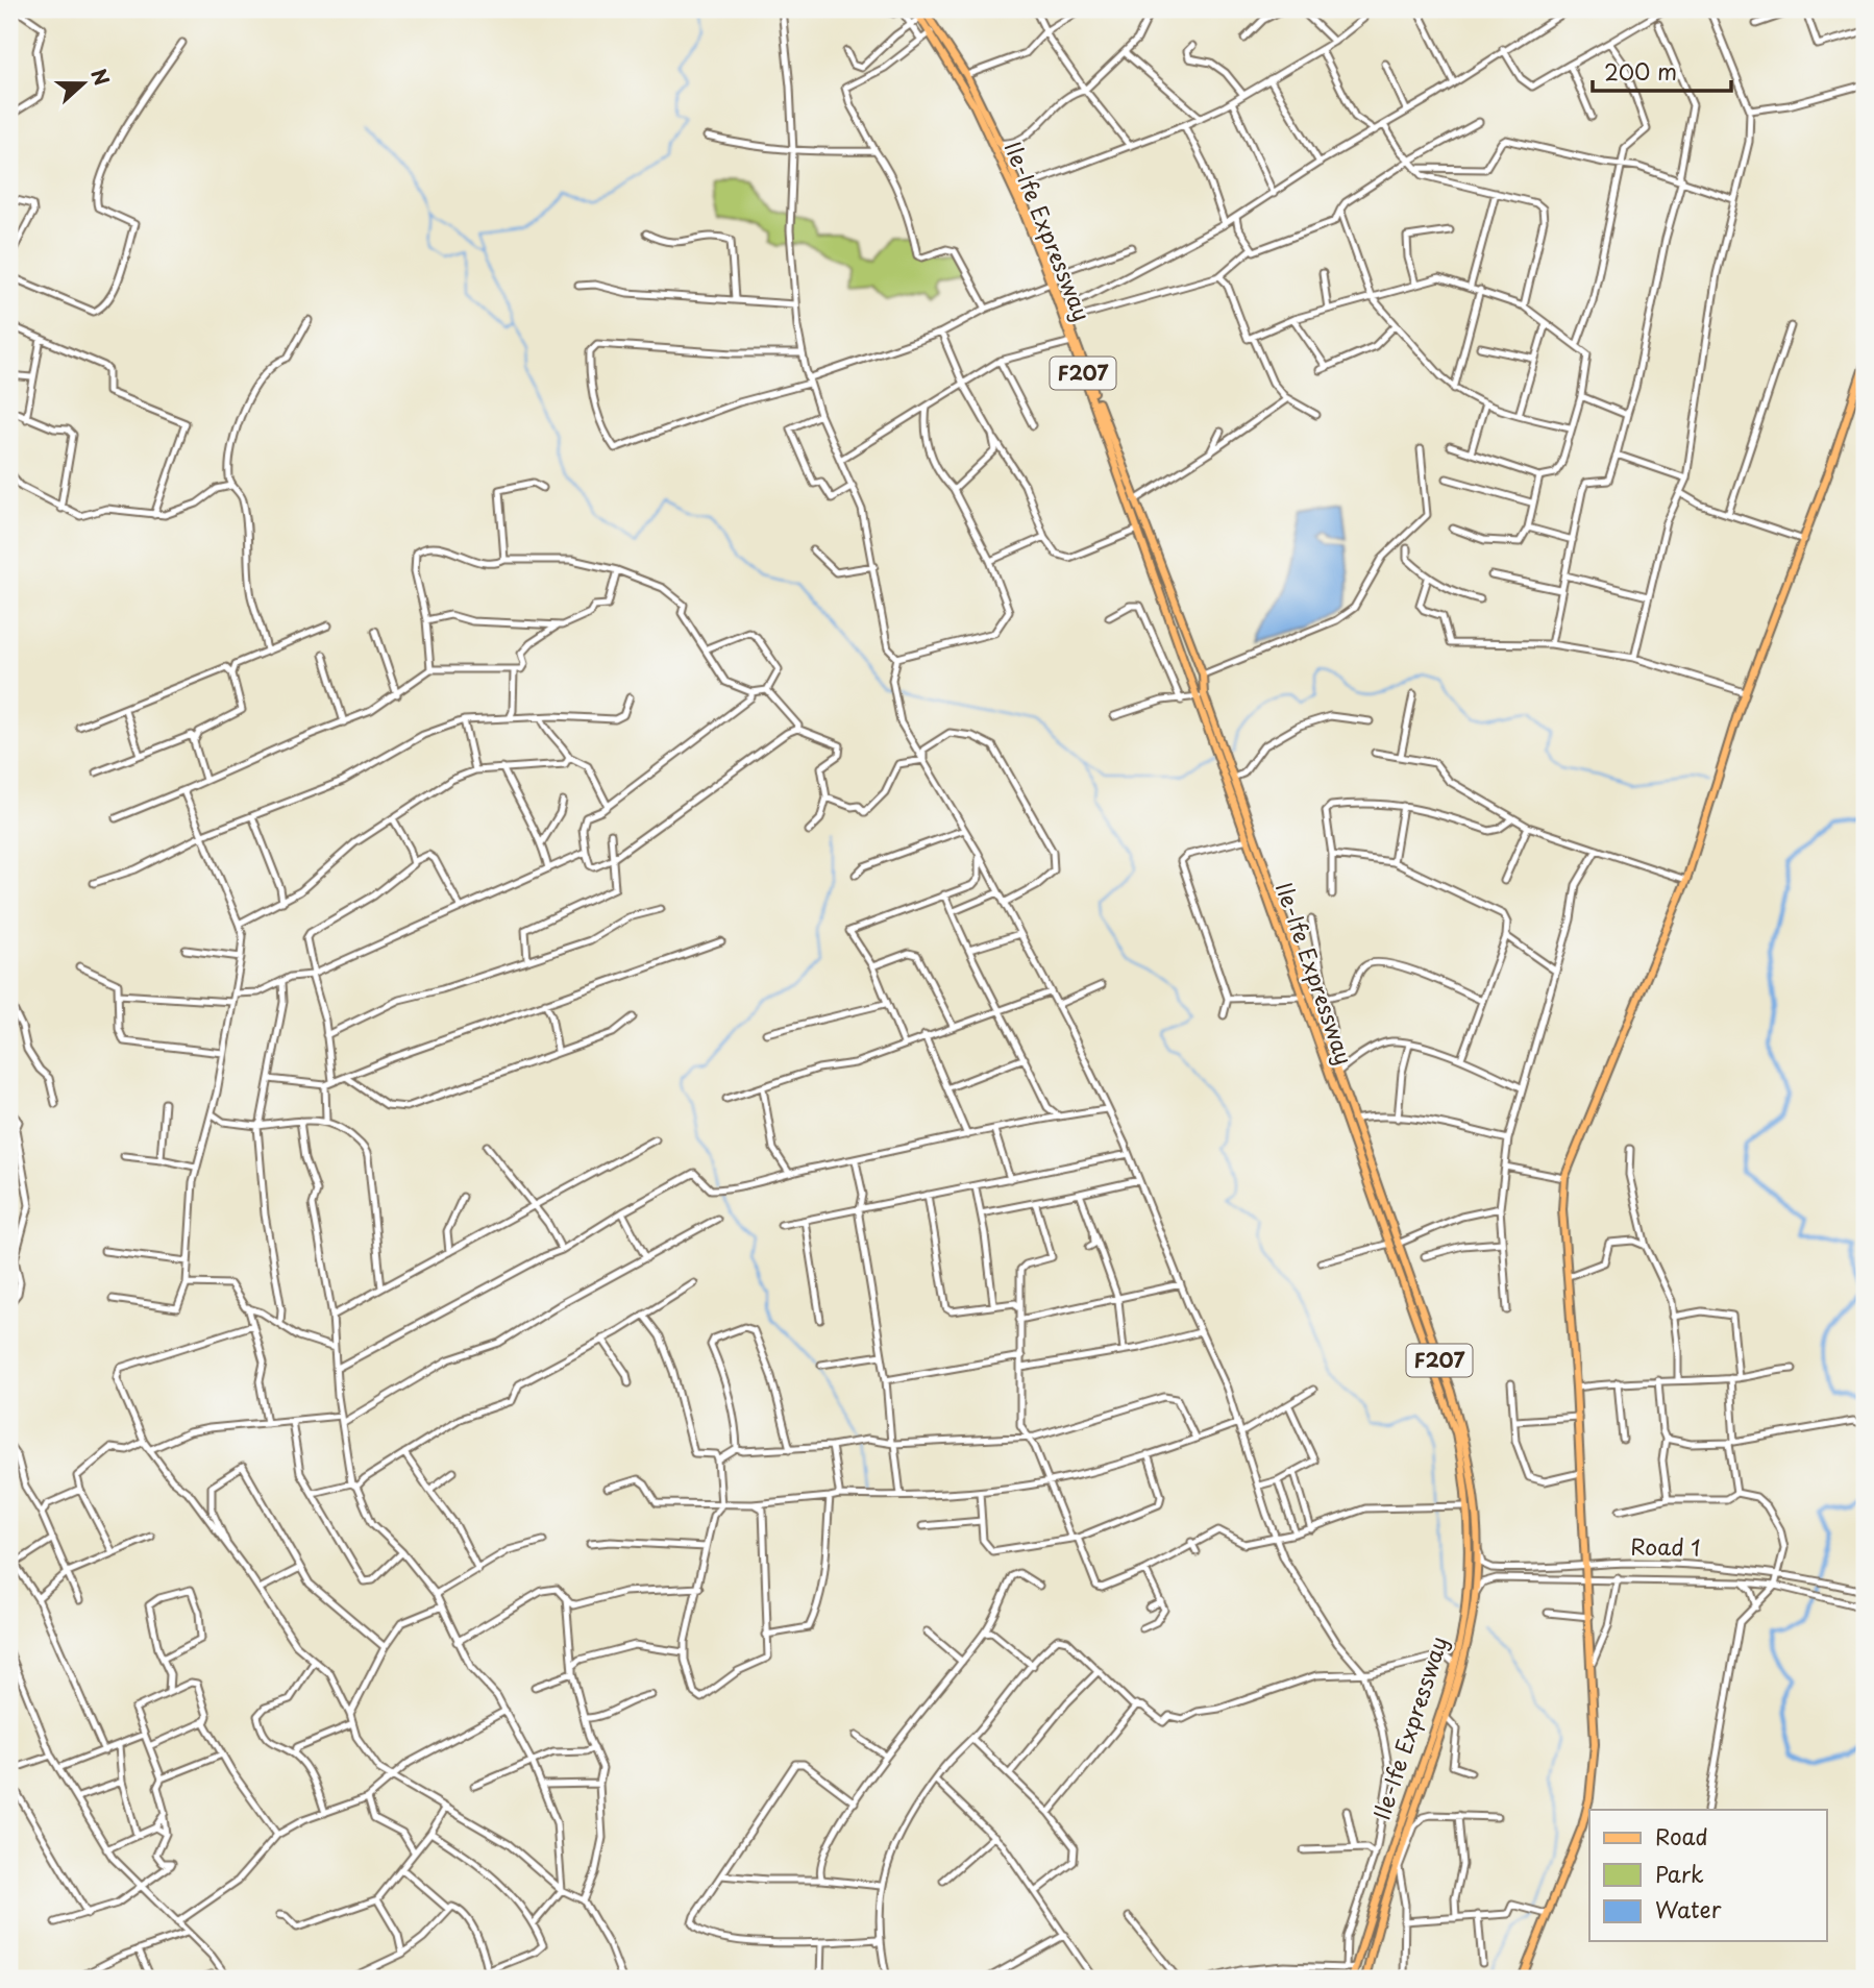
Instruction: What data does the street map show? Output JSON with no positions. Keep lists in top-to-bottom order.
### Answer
{
  "streets": {
    "main road": ["Ile-Ife Expressway", "F207"],
    "street": ["Road 1"]
  },
  "crossings": [
    ["Ile-Ife Expressway", "Road 1"]
  ],
  "legend": ["Road", "Park", "Water"],
  "scale_bar": "200 m",
  "north": "right"
}
